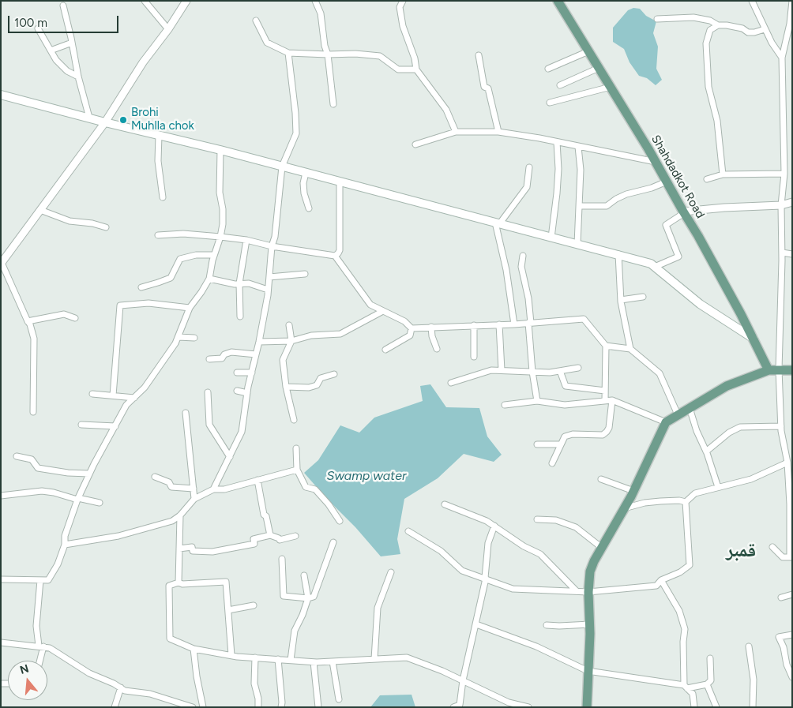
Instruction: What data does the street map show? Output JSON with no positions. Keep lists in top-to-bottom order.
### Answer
{
  "streets": {
    "main road": ["Shahdadkot Road"]
  },
  "districts": ["قمبر"],
  "water": ["Swamp water"],
  "places": ["Brohi Muhlla chok"],
  "scale_bar": "100 m",
  "north": "top"
}
